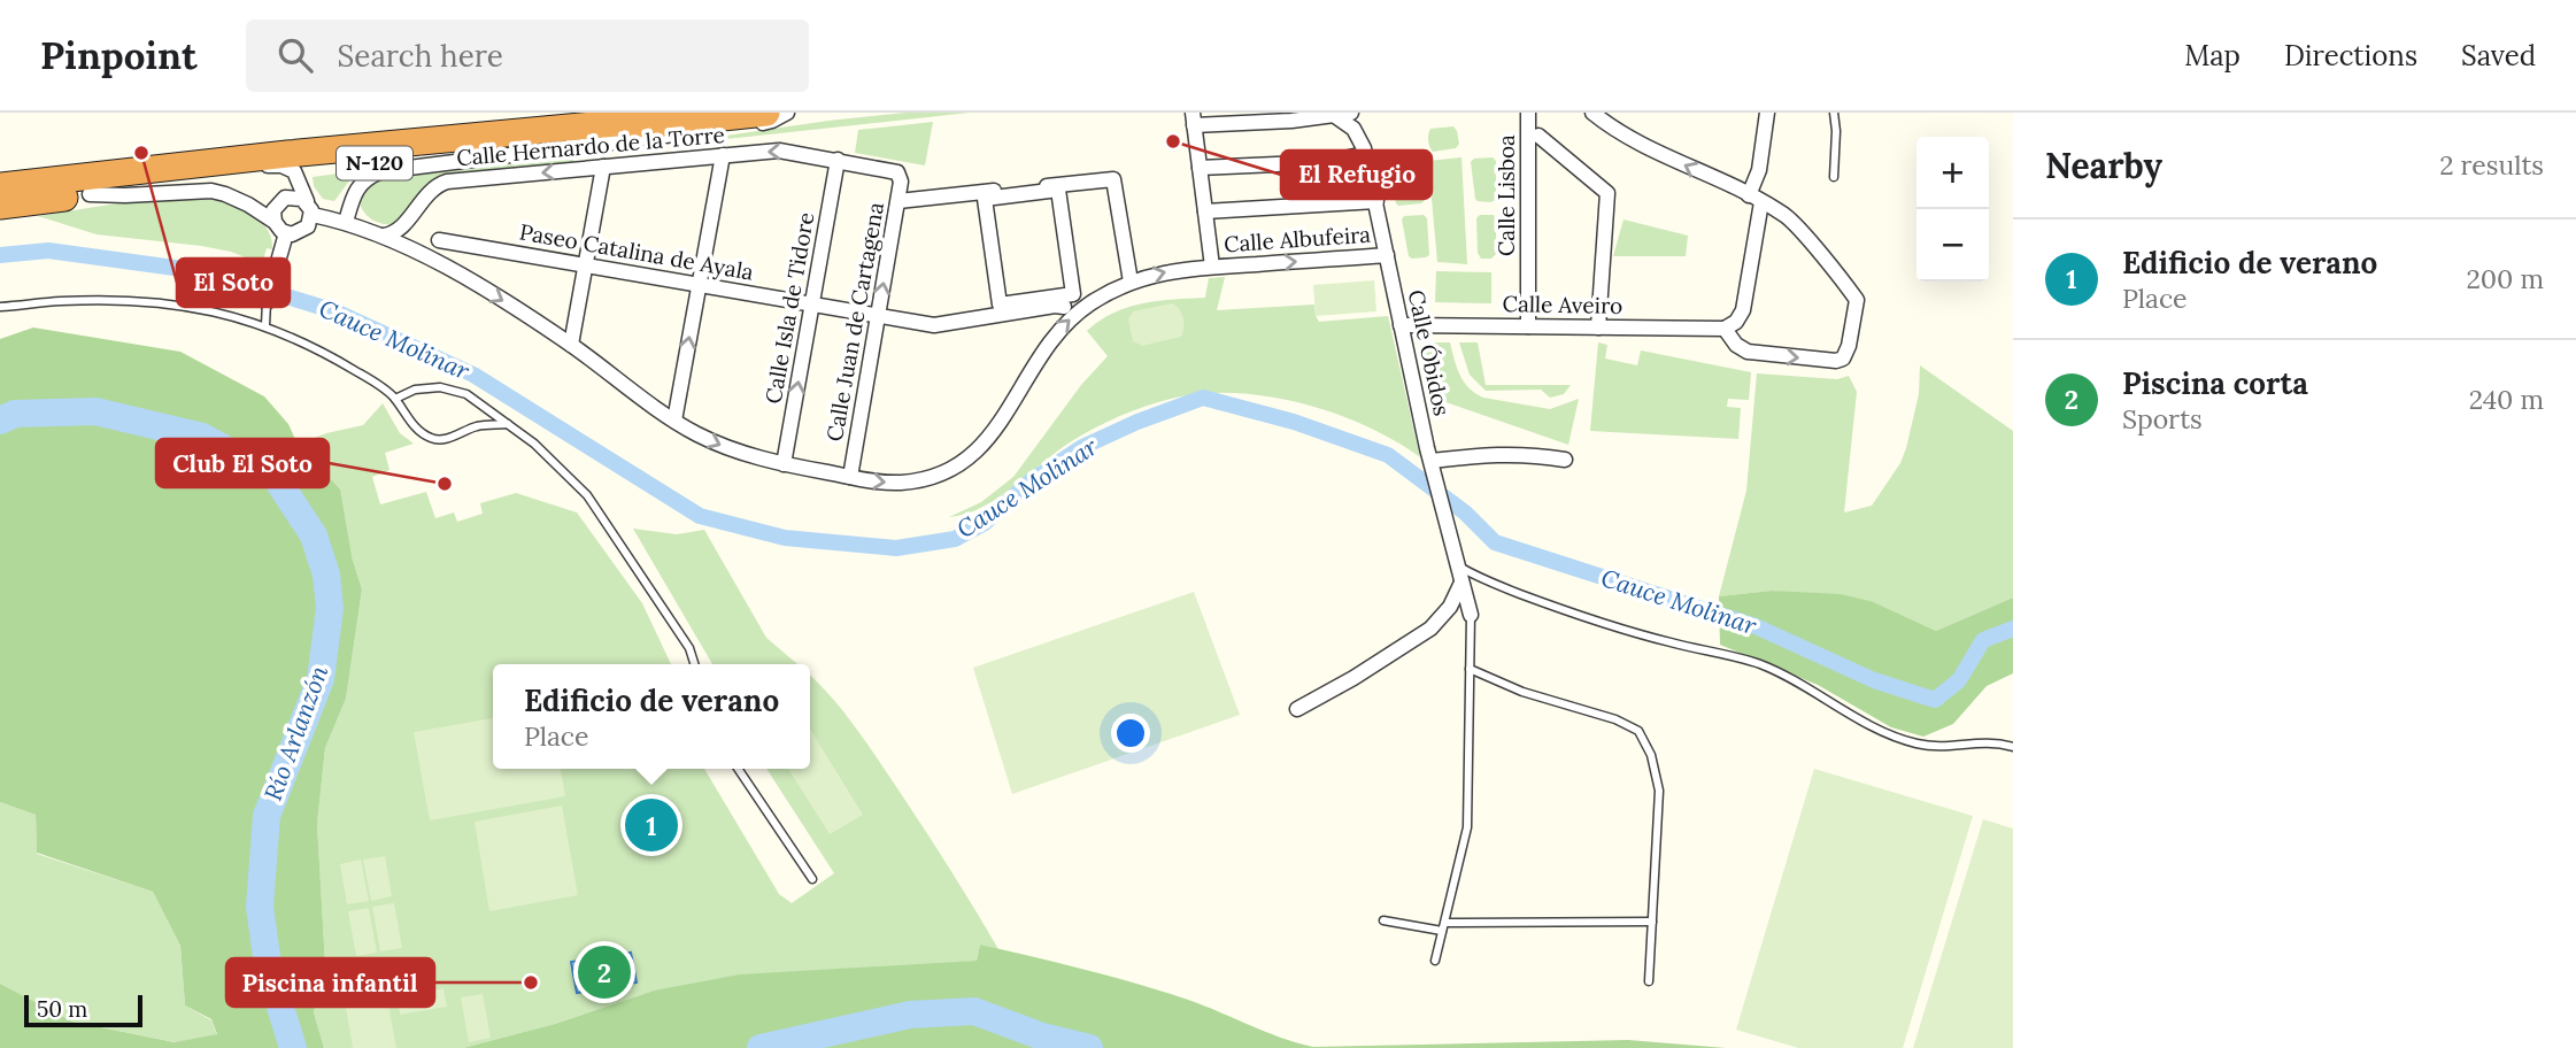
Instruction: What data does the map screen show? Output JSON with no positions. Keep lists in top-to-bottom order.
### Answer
{
  "streets": {
    "highway": ["N-120"],
    "street": [
      "Calle Hernardo de la Torre",
      "Calle Lisboa",
      "Calle Albufeira",
      "Paseo Catalina de Ayala",
      "Calle Aveiro",
      "Calle Isla de Tidore",
      "Calle Juan de Cartagena",
      "Calle Óbidos"
    ]
  },
  "crossings": [
    ["Calle Hernardo de la Torre", "Calle Albufeira"],
    ["Calle Hernardo de la Torre", "Calle Isla de Tidore"],
    ["Calle Hernardo de la Torre", "Calle Juan de Cartagena"],
    ["Calle Lisboa", "Calle Aveiro"],
    ["Calle Albufeira", "Calle Isla de Tidore"],
    ["Calle Albufeira", "Calle Juan de Cartagena"],
    ["Calle Albufeira", "Calle Óbidos"],
    ["Paseo Catalina de Ayala", "Calle Isla de Tidore"],
    ["Paseo Catalina de Ayala", "Calle Juan de Cartagena"],
    ["Calle Aveiro", "Calle Óbidos"]
  ],
  "one_way": ["Calle Juan de Cartagena"],
  "water": ["Cauce Molinar", "Río Arlanzón"],
  "places": [
    "El Refugio",
    "El Soto",
    "Club El Soto",
    "Piscina infantil"
  ],
  "scale_bar": "50 m",
  "page": {
    "header": "Pinpoint",
    "search": "Search here",
    "nav": ["Map", "Directions", "Saved"],
    "heading": ["Nearby", "2 results"],
    "map_buttons": ["+", "−"],
    "list": [
      {
        "mark": "1",
        "name": "Edificio de verano",
        "note": "Place",
        "value": "200 m"
      },
      {
        "mark": "2",
        "name": "Piscina corta",
        "note": "Sports",
        "value": "240 m"
      }
    ],
    "popup": ["Edificio de verano", "Place"],
    "pins": ["1", "2"],
    "scale": "50 m"
  }
}
